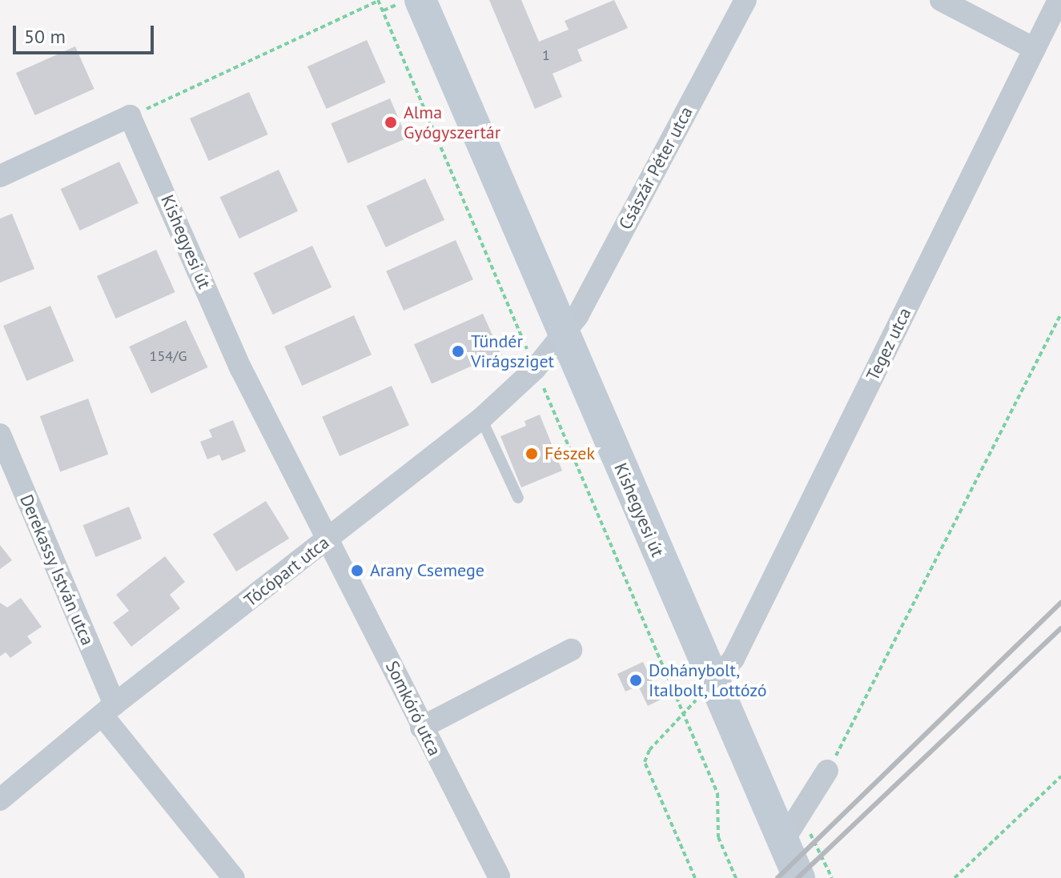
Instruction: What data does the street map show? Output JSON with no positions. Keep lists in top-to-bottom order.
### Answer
{
  "streets": {
    "street": [
      "Császár Péter utca",
      "Kishegyesi út",
      "Tegez utca",
      "Derekassy István utca",
      "Tócópart utca",
      "Somkóró utca"
    ]
  },
  "crossings": [
    ["Császár Péter utca", "Kishegyesi út"],
    ["Császár Péter utca", "Tócópart utca"],
    ["Kishegyesi út", "Tegez utca"],
    ["Kishegyesi út", "Tócópart utca"],
    ["Kishegyesi út", "Somkóró utca"],
    ["Derekassy István utca", "Tócópart utca"],
    ["Tócópart utca", "Somkóró utca"]
  ],
  "places": [
    "Alma Gyógyszertár",
    "Tündér Virágsziget",
    "Fészek",
    "Arany Csemege",
    "Dohánybolt, Italbolt, Lottózó"
  ],
  "house_numbers": ["1", "154/G"],
  "scale_bar": "50 m"
}
